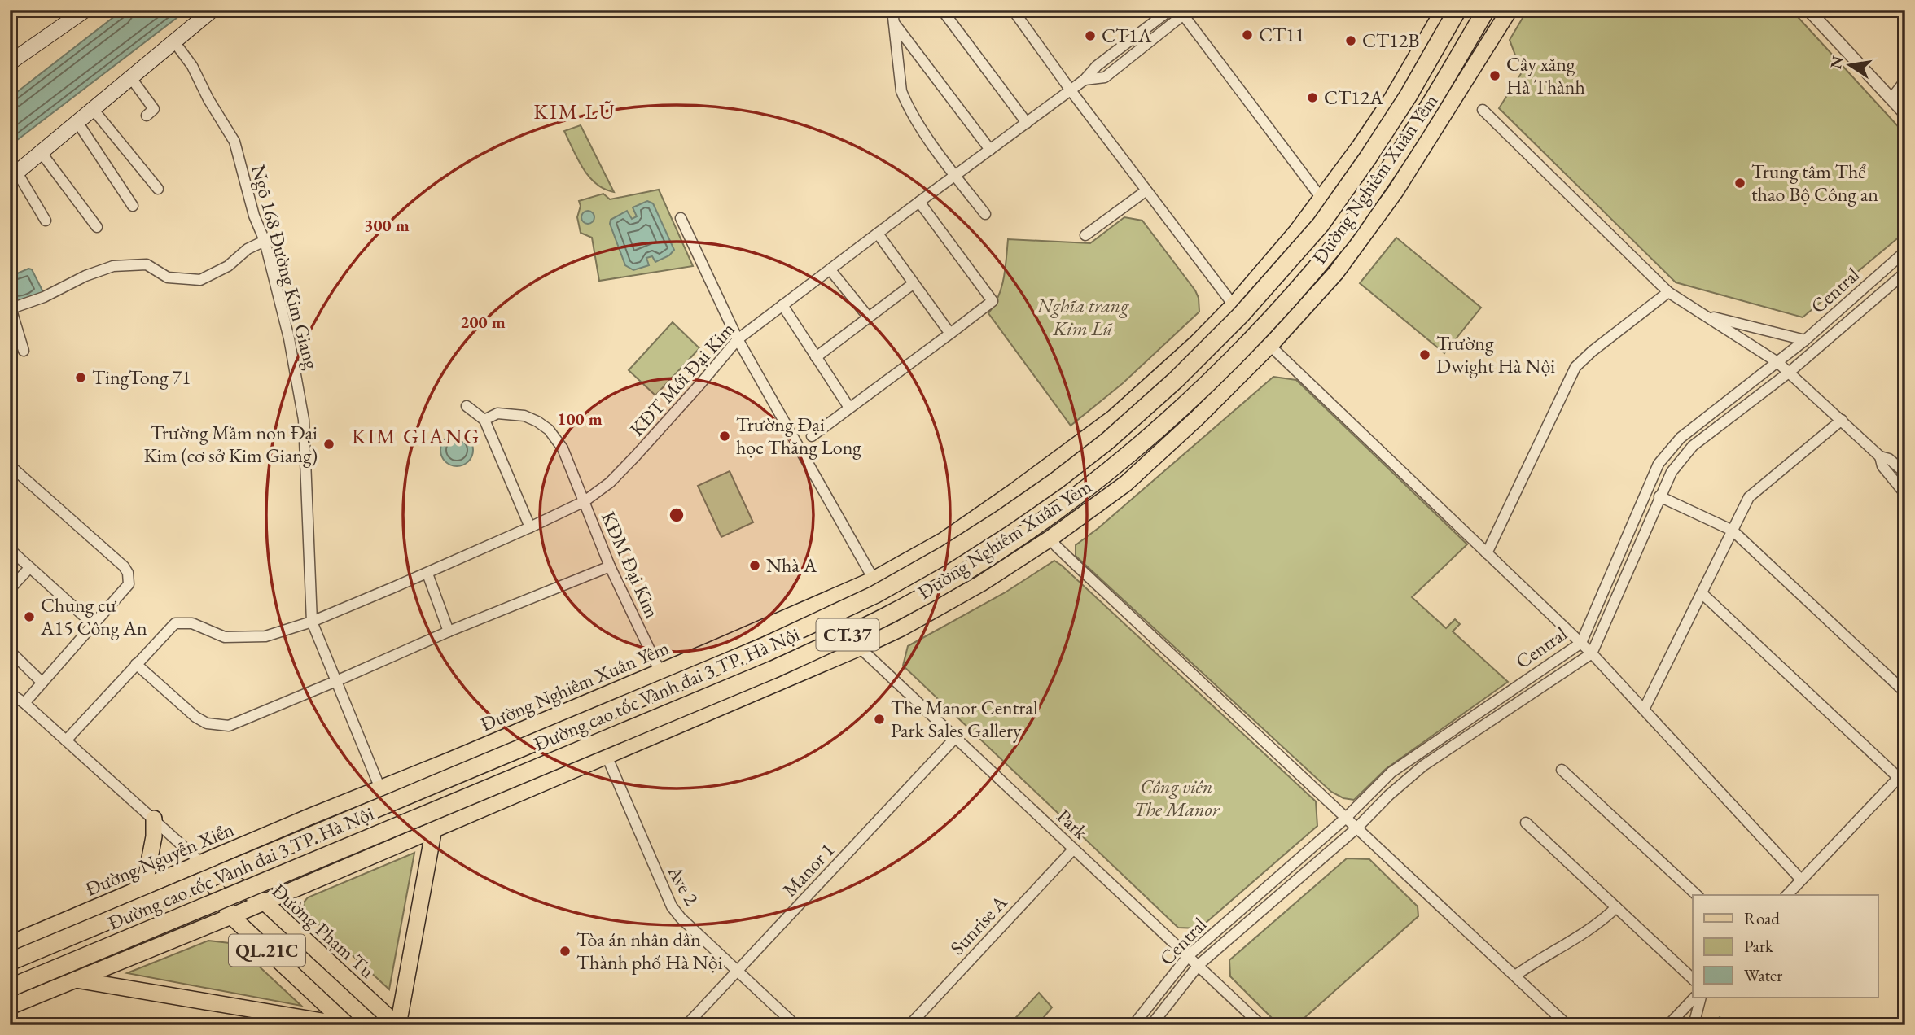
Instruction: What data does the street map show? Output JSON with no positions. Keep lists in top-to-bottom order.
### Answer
{
  "streets": {
    "highway": ["CT.37", "Đường cao tốc Vành đai 3 TP. Hà Nội"],
    "main road": [
      "Đường Nghiêm Xuân Yêm",
      "Đường Nguyễn Xiển",
      "Đường Phạm Tu",
      "QL.21C"
    ],
    "street": [
      "Ngõ 168 Đường Kim Giang",
      "Central",
      "KĐT Mới Đại Kim",
      "KĐM Đại Kim",
      "Park",
      "Manor 1",
      "Ave 2",
      "Sunrise A"
    ]
  },
  "crossings": [
    ["Đường Nghiêm Xuân Yêm", "KĐM Đại Kim"],
    ["Đường Nghiêm Xuân Yêm", "Park"],
    ["Đường Nghiêm Xuân Yêm", "Đường Nguyễn Xiển"],
    ["Đường Nghiêm Xuân Yêm", "Ave 2"],
    ["Đường Nghiêm Xuân Yêm", "Đường Phạm Tu"],
    ["Ngõ 168 Đường Kim Giang", "KĐT Mới Đại Kim"],
    ["Central", "Park"],
    ["KĐT Mới Đại Kim", "KĐM Đại Kim"],
    ["Park", "Manor 1"],
    ["Park", "Sunrise A"],
    ["Đường Nguyễn Xiển", "Đường Phạm Tu"],
    ["Đường Nguyễn Xiển", "QL.21C"],
    ["Manor 1", "Ave 2"],
    ["Đường Phạm Tu", "QL.21C"]
  ],
  "districts": ["KIM LŨ", "KIM GIANG"],
  "parks": ["Nghĩa trang Kim Lũ", "Công viên The Manor"],
  "places": [
    "CT11",
    "CT1A",
    "CT12B",
    "Cây xăng Hà Thành",
    "CT12A",
    "Trung tâm Thể thao Bộ Công an",
    "Trường Dwight Hà Nội",
    "TingTong 71",
    "Trường Đại học Thăng Long",
    "Trường Mầm non Đại Kim (cơ sở Kim Giang)",
    "Nhà A",
    "Chung cư A15 Công An",
    "The Manor Central Park Sales Gallery",
    "Tòa án nhân dân Thành phố Hà Nội"
  ],
  "legend": ["Road", "Park", "Water"],
  "north": "left",
  "rings": ["300 m", "200 m", "100 m"]
}
